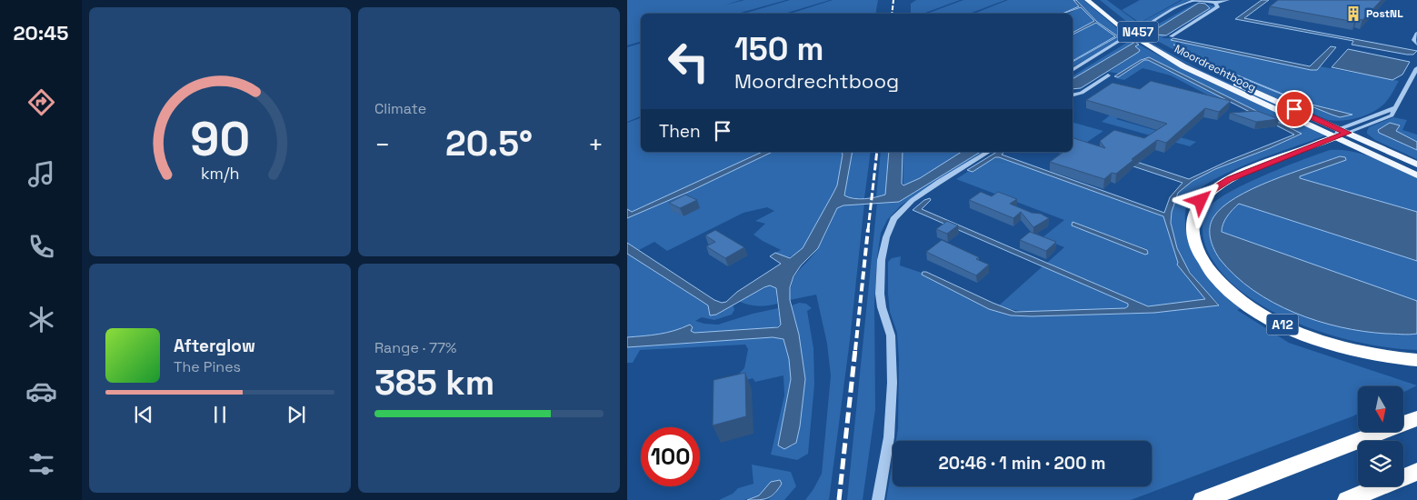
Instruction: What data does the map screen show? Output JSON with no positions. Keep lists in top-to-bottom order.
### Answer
{
  "streets": {
    "highway": ["A12"],
    "main road": ["N457", "Moordrechtboog"]
  },
  "crossings": [
    ["Moordrechtboog", "A12"]
  ],
  "places": {
    "building": ["PostNL"]
  },
  "north": "bottom",
  "page": {
    "tabs": "20:45",
    "tile": [
      "Climate",
      ["Range · 77%", "385 km"]
    ],
    "turn": ["150 m", "Moordrechtboog"],
    "then": "Then",
    "heat": ["−", "20.5°", "+"],
    "song": ["Afterglow", "The Pines"],
    "limit": "100",
    "trip": "20:46 · 1 min · 200 m",
    "gauge": ["90", "km/h"]
  }
}
